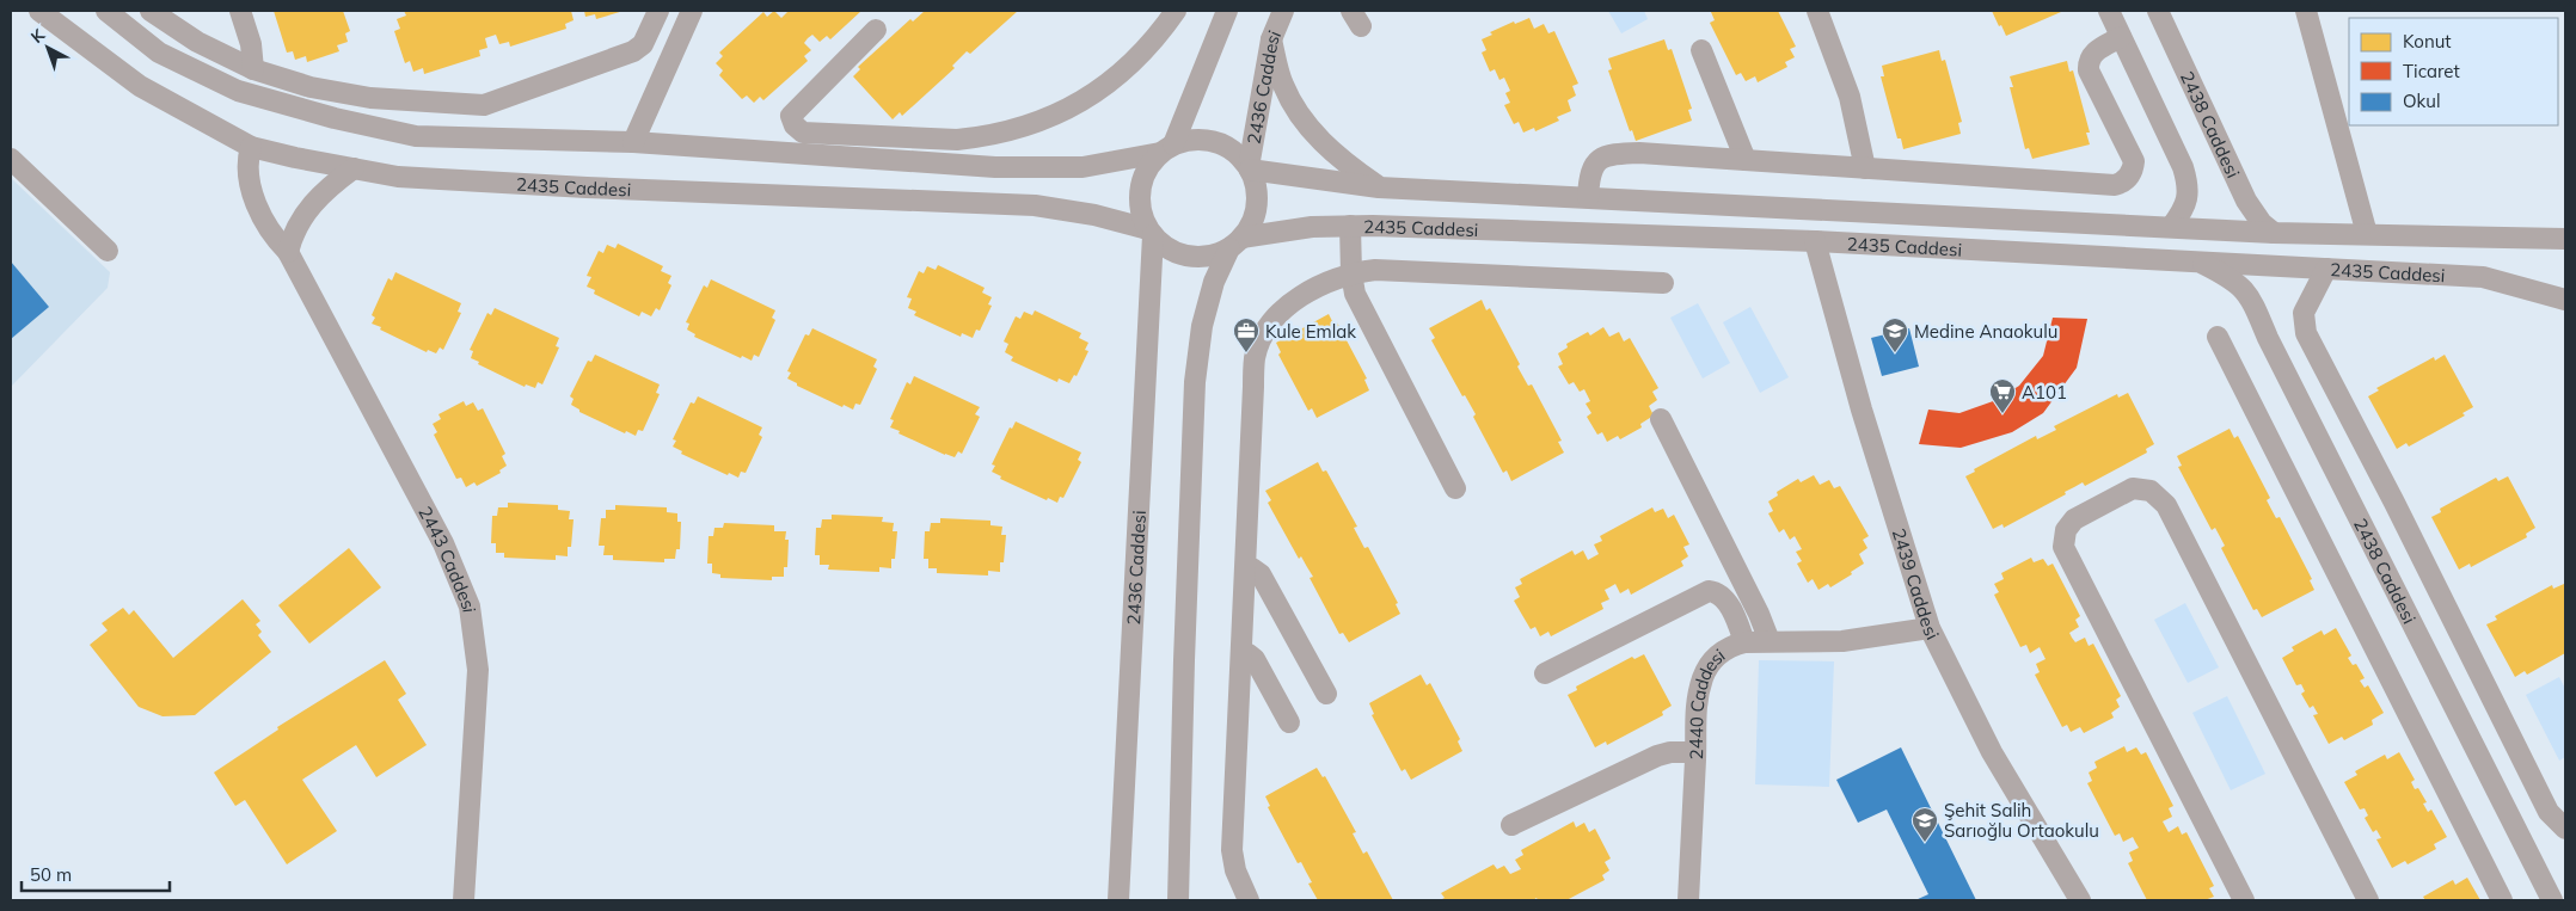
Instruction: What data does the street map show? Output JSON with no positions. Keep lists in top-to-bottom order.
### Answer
{
  "streets": {
    "street": [
      "2436 Caddesi",
      "2438 Caddesi",
      "2435 Caddesi",
      "2443 Caddesi",
      "2439 Caddesi",
      "2440 Caddesi"
    ]
  },
  "crossings": [
    ["2436 Caddesi", "2435 Caddesi"],
    ["2438 Caddesi", "2435 Caddesi"],
    ["2435 Caddesi", "2443 Caddesi"],
    ["2435 Caddesi", "2439 Caddesi"],
    ["2439 Caddesi", "2440 Caddesi"]
  ],
  "places": {
    "office": ["Kule Emlak"],
    "school or university": ["Medine Anaokulu", "Şehit Salih Sarıoğlu Ortaokulu"],
    "supermarket": ["A101"]
  },
  "legend": ["Konut", "Ticaret", "Okul"],
  "scale_bar": "50 m",
  "north": "top left"
}
